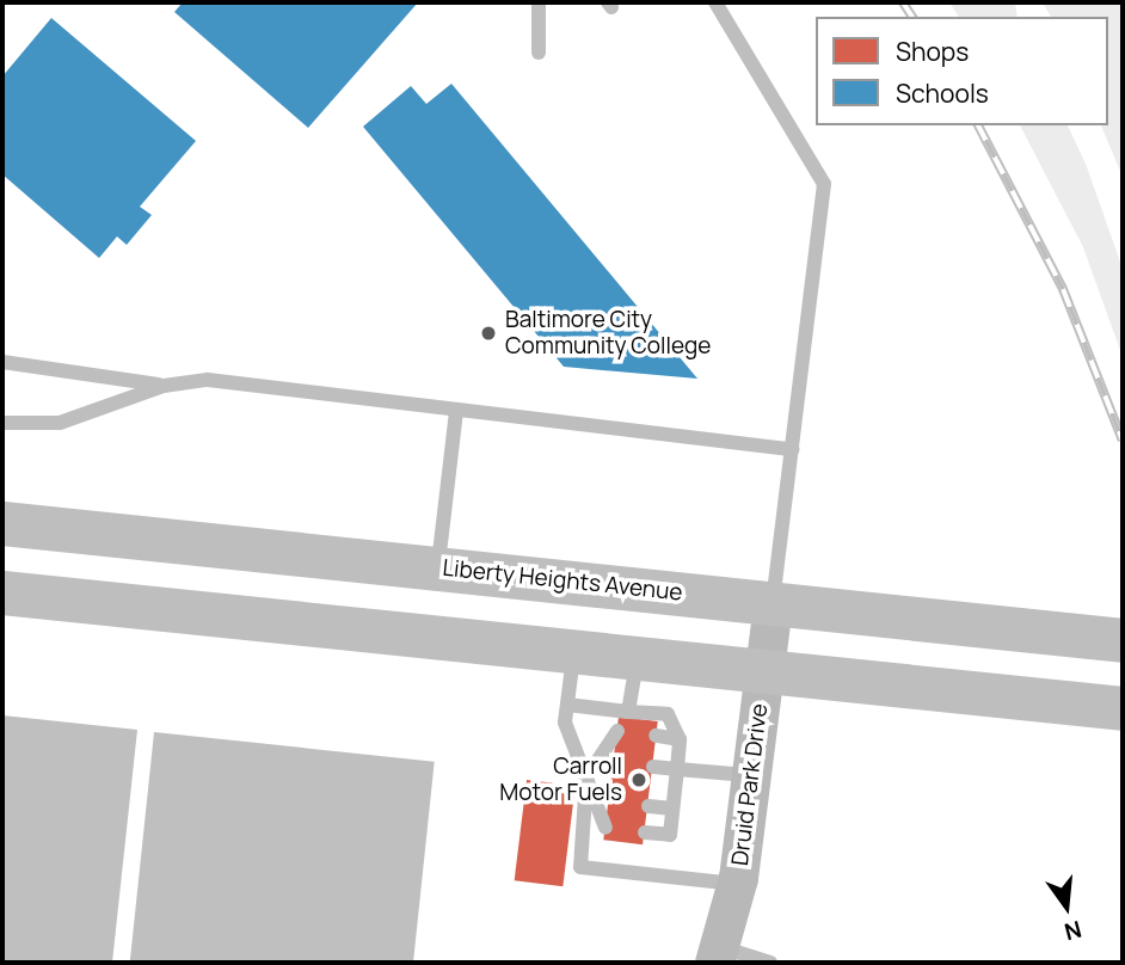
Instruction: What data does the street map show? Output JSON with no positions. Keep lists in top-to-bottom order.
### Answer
{
  "streets": {
    "main road": ["Liberty Heights Avenue", "Druid Park Drive"]
  },
  "crossings": [
    ["Liberty Heights Avenue", "Druid Park Drive"]
  ],
  "places": ["Baltimore City Community College", "Carroll Motor Fuels"],
  "legend": ["Shops", "Schools"],
  "north": "bottom"
}
